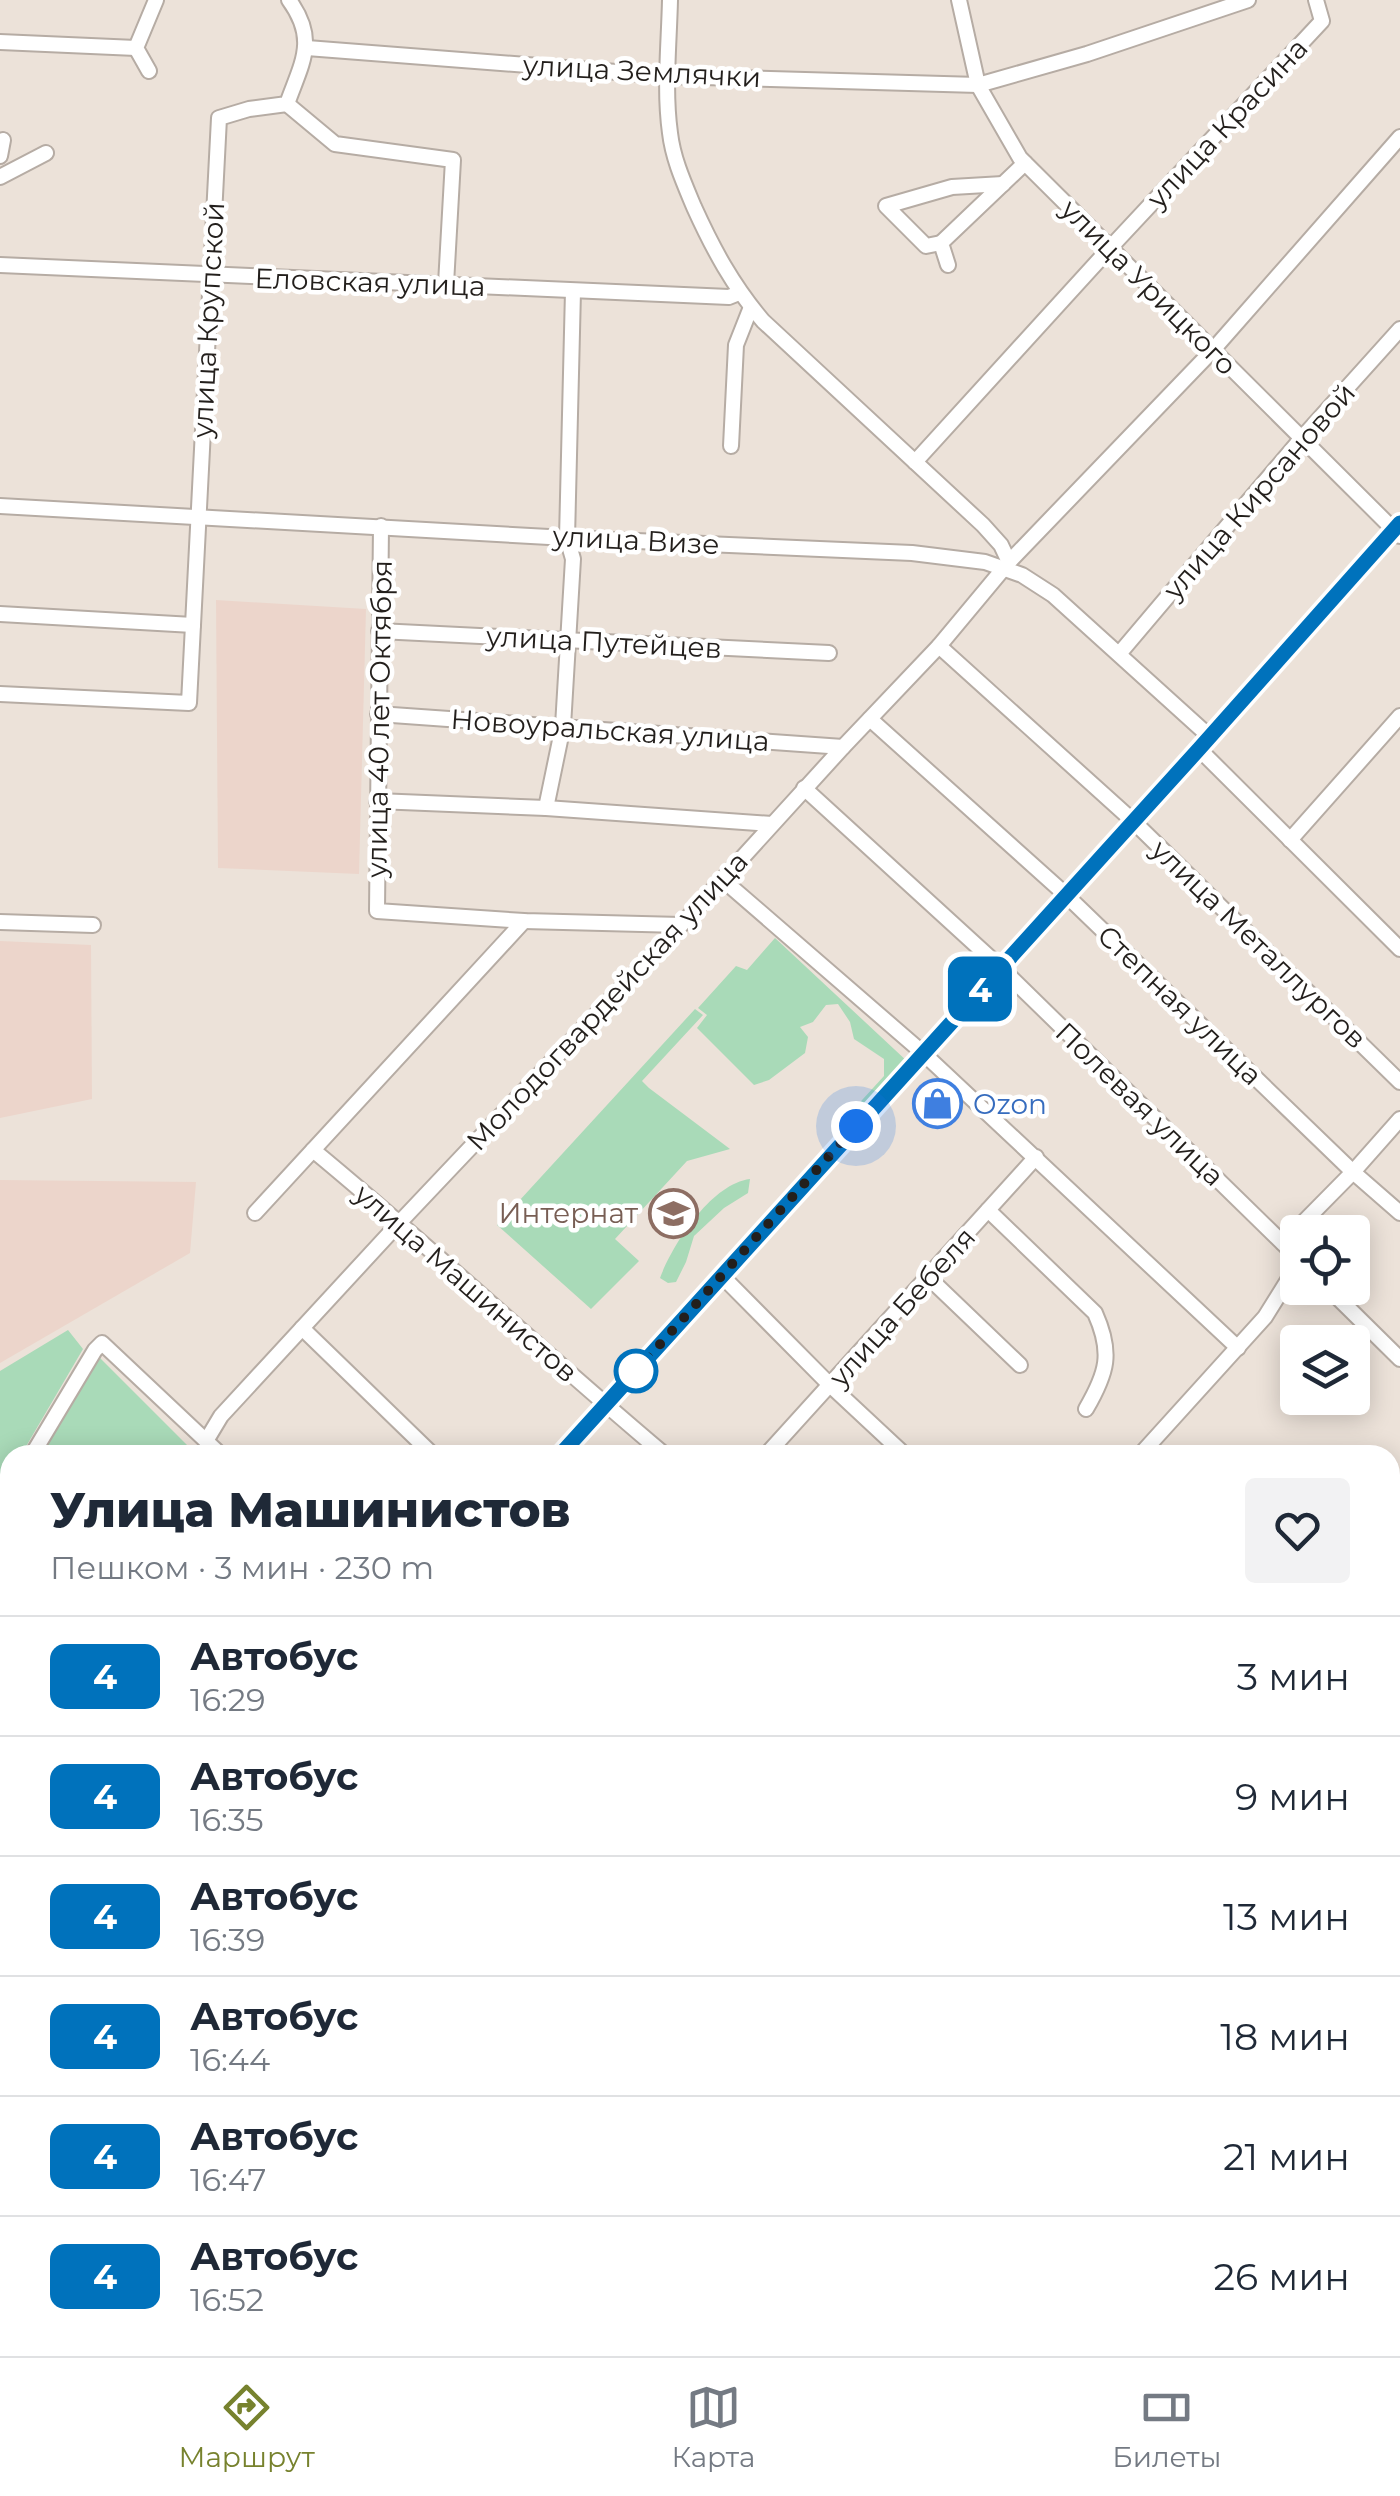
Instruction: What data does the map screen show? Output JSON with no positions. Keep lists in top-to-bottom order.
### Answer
{
  "streets": {
    "street": [
      "улица Землячки",
      "улица Красина",
      "Еловская улица",
      "улица Урицкого",
      "улица Крупской",
      "улица Кирсановой",
      "улица Визе",
      "улица Путейцев",
      "улица 40 лет Октября",
      "Новоуральская улица",
      "улица Металлургов",
      "Молодогвардейская улица",
      "Степная улица",
      "Полевая улица",
      "улица Машинистов",
      "улица Бебеля"
    ]
  },
  "crossings": [
    ["улица Землячки", "улица Урицкого"],
    ["улица Красина", "улица Урицкого"],
    ["Еловская улица", "улица Крупской"],
    ["улица Урицкого", "улица Кирсановой"],
    ["улица Урицкого", "Молодогвардейская улица"],
    ["улица Крупской", "улица Визе"],
    ["улица Кирсановой", "улица Визе"],
    ["улица Визе", "улица 40 лет Октября"],
    ["улица Визе", "Молодогвардейская улица"],
    ["улица Путейцев", "улица 40 лет Октября"],
    ["улица 40 лет Октября", "Новоуральская улица"],
    ["Новоуральская улица", "Молодогвардейская улица"],
    ["улица Металлургов", "Молодогвардейская улица"],
    ["Молодогвардейская улица", "Степная улица"],
    ["Молодогвардейская улица", "Полевая улица"],
    ["Молодогвардейская улица", "улица Машинистов"]
  ],
  "places": {
    "shop": ["Ozon"],
    "school or university": ["Интернат"]
  },
  "lines": ["bus line 4"],
  "page": {
    "on_map": "4",
    "heading": ["Улица Машинистов", "Пешком · 3 мин · 230 m"],
    "list": [
      {
        "mark": "4",
        "name": "Автобус",
        "note": "16:29",
        "value": "3 мин"
      },
      {
        "mark": "4",
        "name": "Автобус",
        "note": "16:35",
        "value": "9 мин"
      },
      {
        "mark": "4",
        "name": "Автобус",
        "note": "16:39",
        "value": "13 мин"
      },
      {
        "mark": "4",
        "name": "Автобус",
        "note": "16:44",
        "value": "18 мин"
      },
      {
        "mark": "4",
        "name": "Автобус",
        "note": "16:47",
        "value": "21 мин"
      },
      {
        "mark": "4",
        "name": "Автобус",
        "note": "16:52",
        "value": "26 мин"
      }
    ],
    "tabs": ["Маршрут", "Карта", "Билеты"]
  }
}
